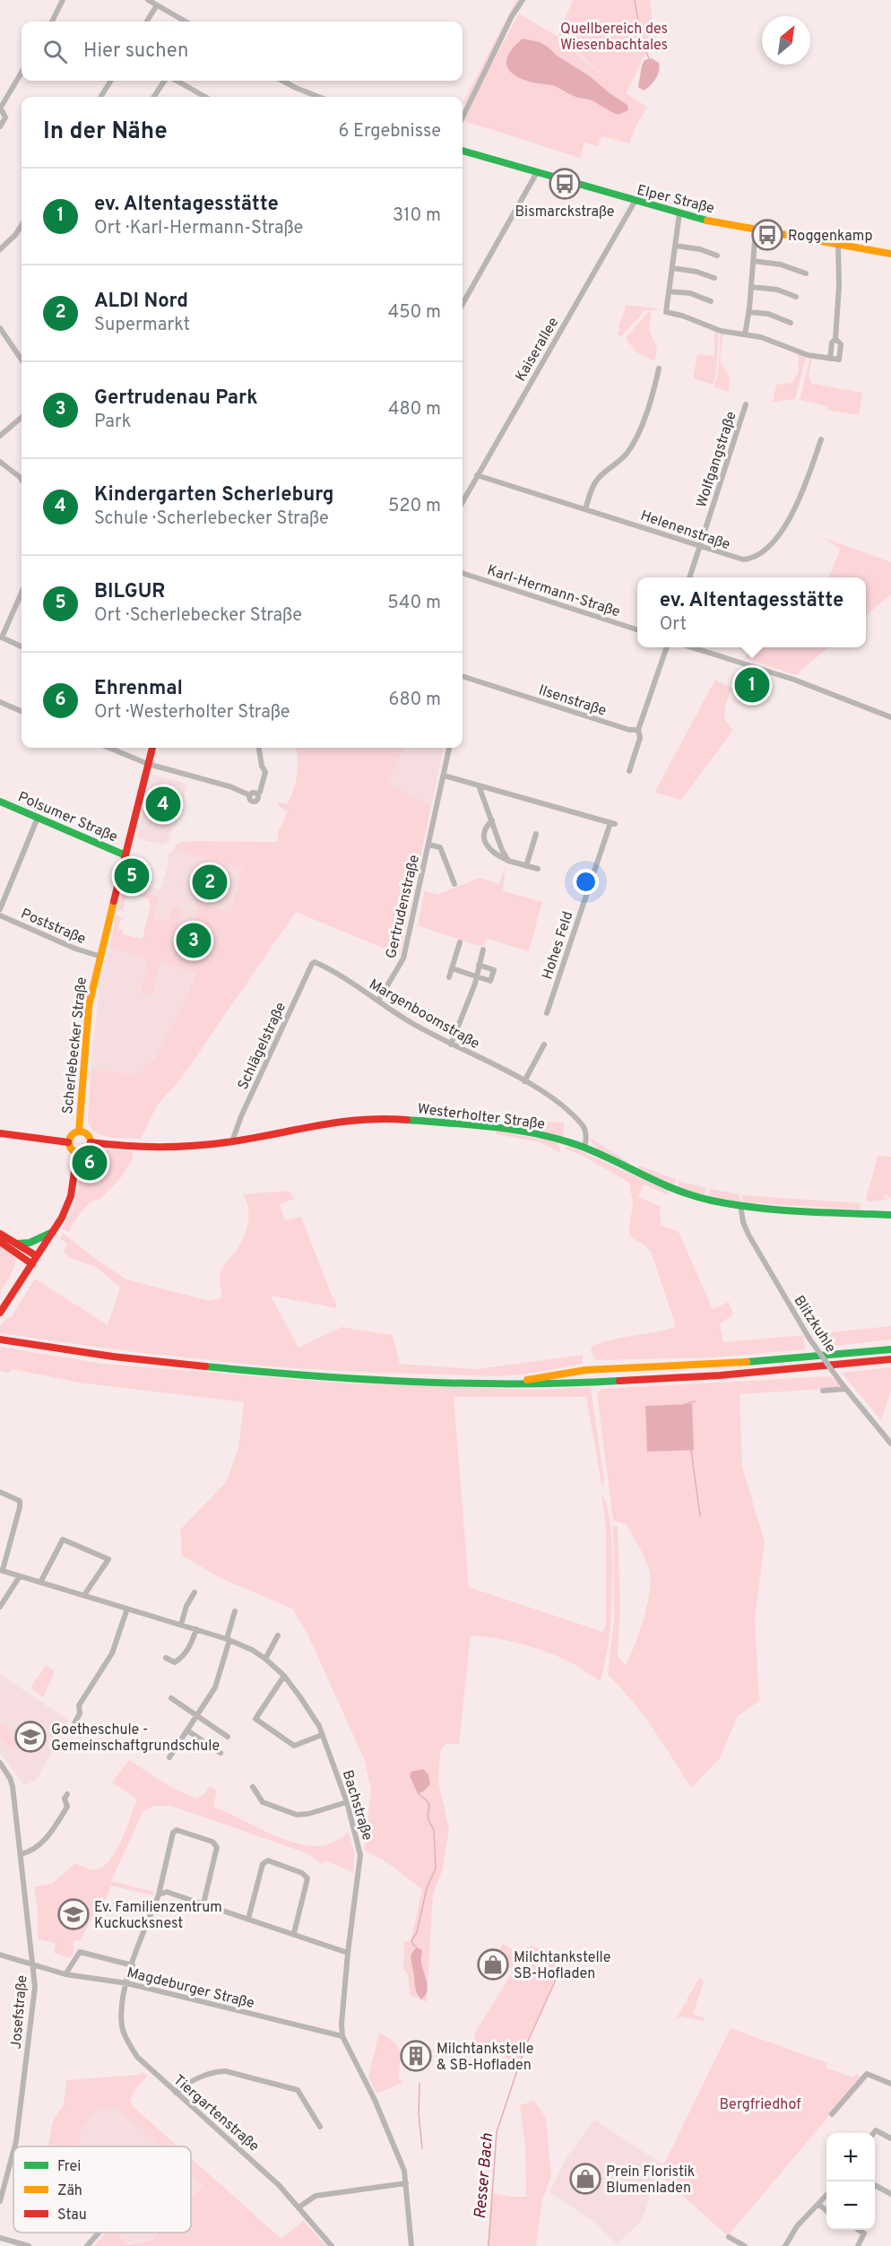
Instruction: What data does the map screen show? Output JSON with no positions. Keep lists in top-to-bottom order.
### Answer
{
  "streets": {
    "main road": [
      "Elper Straße",
      "Polsumer Straße",
      "Scherlebecker Straße",
      "Westerholter Straße"
    ],
    "street": [
      "Kaiserallee",
      "Wolfgangstraße",
      "Helenenstraße",
      "Karl-Hermann-Straße",
      "Ilsenstraße",
      "Gertrudenstraße",
      "Poststraße",
      "Hohes Feld",
      "Margenboomstraße",
      "Schlägelstraße",
      "Blitzkuhle",
      "Bachstraße",
      "Magdeburger Straße",
      "Josefstraße",
      "Tiergartenstraße"
    ]
  },
  "crossings": [
    ["Elper Straße", "Kaiserallee"],
    ["Kaiserallee", "Helenenstraße"],
    ["Wolfgangstraße", "Helenenstraße"],
    ["Polsumer Straße", "Scherlebecker Straße"],
    ["Gertrudenstraße", "Hohes Feld"],
    ["Gertrudenstraße", "Margenboomstraße"],
    ["Poststraße", "Scherlebecker Straße"],
    ["Margenboomstraße", "Schlägelstraße"],
    ["Margenboomstraße", "Westerholter Straße"],
    ["Scherlebecker Straße", "Westerholter Straße"],
    ["Schlägelstraße", "Westerholter Straße"],
    ["Westerholter Straße", "Blitzkuhle"],
    ["Bachstraße", "Magdeburger Straße"],
    ["Magdeburger Straße", "Josefstraße"],
    ["Magdeburger Straße", "Tiergartenstraße"]
  ],
  "water": ["Resser Bach"],
  "parks": ["Quellbereich des Wiesenbachtales", "Bergfriedhof"],
  "places": {
    "bus stop": ["Bismarckstraße", "Roggenkamp"],
    "school or university": ["Goetheschule - Gemeinschaftgrundschule", "Ev. Familienzentrum Kuckucksnest"],
    "shop": ["Milchtankstelle SB-Hofladen", "Prein Floristik Blumenladen"],
    "building": ["Milchtankstelle & SB-Hofladen"]
  },
  "legend": ["Frei", "Zäh", "Stau"],
  "north": "top right",
  "page": {
    "search": "Hier suchen",
    "heading": ["In der Nähe", "6 Ergebnisse"],
    "list": [
      {
        "mark": "1",
        "name": "ev. Altentagesstätte",
        "note": "Ort · Karl-Hermann-Straße",
        "value": "310 m"
      },
      {
        "mark": "2",
        "name": "ALDI Nord",
        "note": "Supermarkt",
        "value": "450 m"
      },
      {
        "mark": "3",
        "name": "Gertrudenau Park",
        "note": "Park",
        "value": "480 m"
      },
      {
        "mark": "4",
        "name": "Kindergarten Scherleburg",
        "note": "Schule · Scherlebecker Straße",
        "value": "520 m"
      },
      {
        "mark": "5",
        "name": "BILGUR",
        "note": "Ort · Scherlebecker Straße",
        "value": "540 m"
      },
      {
        "mark": "6",
        "name": "Ehrenmal",
        "note": "Ort · Westerholter Straße",
        "value": "680 m"
      }
    ],
    "popup": ["ev. Altentagesstätte", "Ort"],
    "pins": [
      "1",
      "4",
      "5",
      "2",
      "3",
      "6"
    ],
    "map_buttons": ["+", "−"]
  }
}
